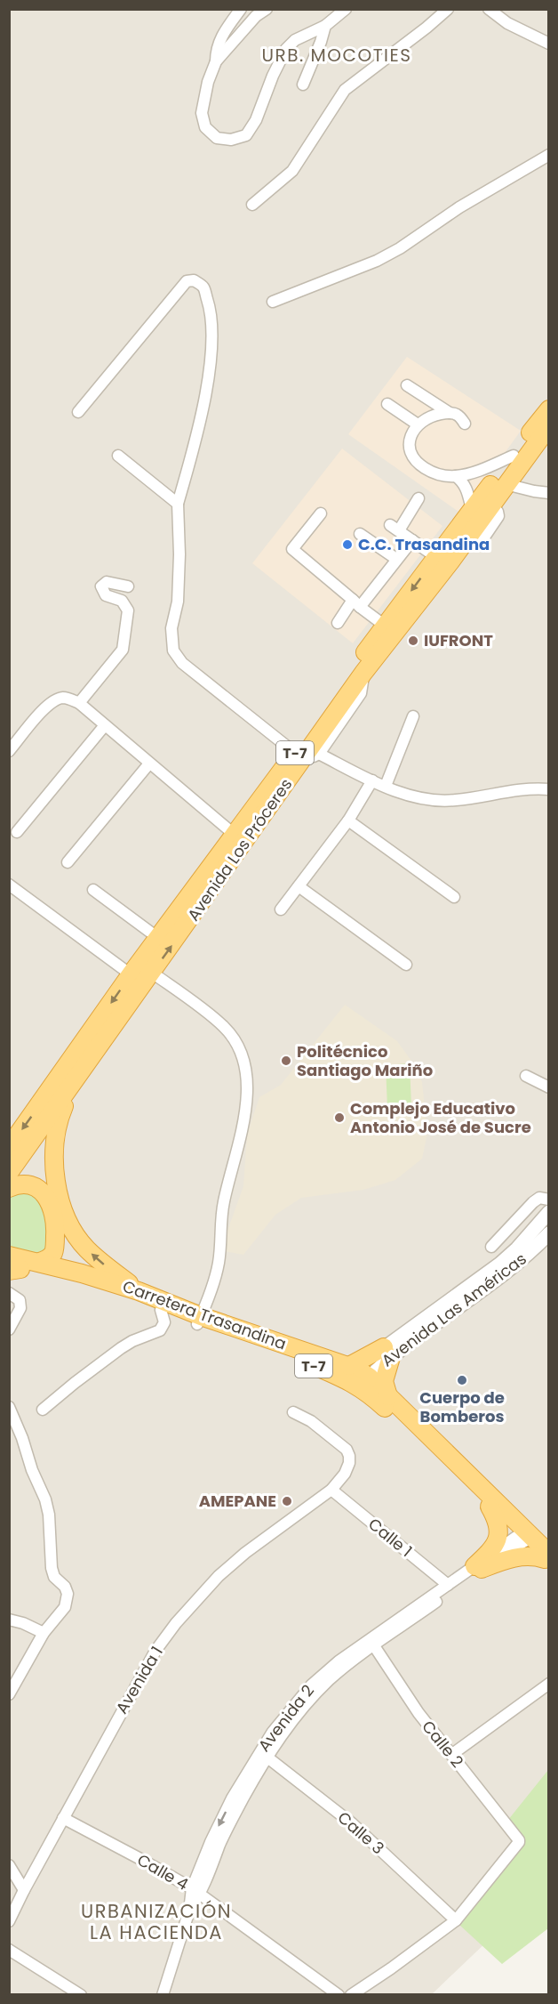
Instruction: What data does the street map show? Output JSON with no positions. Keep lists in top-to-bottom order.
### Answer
{
  "streets": {
    "highway": ["T-7", "Avenida Los Próceres", "Carretera Trasandina"],
    "street": [
      "Avenida Las Américas",
      "Calle 1",
      "Avenida 1",
      "Calle 2",
      "Calle 3",
      "Calle 4"
    ]
  },
  "crossings": [
    ["Calle 1", "Avenida 1"],
    ["Avenida 1", "Calle 4"],
    ["Calle 2", "Calle 3"]
  ],
  "districts": ["URB. MOCOTIES", "URBANIZACIÓN LA HACIENDA"],
  "places": [
    "C.C. Trasandina",
    "IUFRONT",
    "Politécnico Santiago Mariño",
    "Complejo Educativo Antonio José de Sucre",
    "Cuerpo de Bomberos",
    "AMEPANE"
  ]
}
